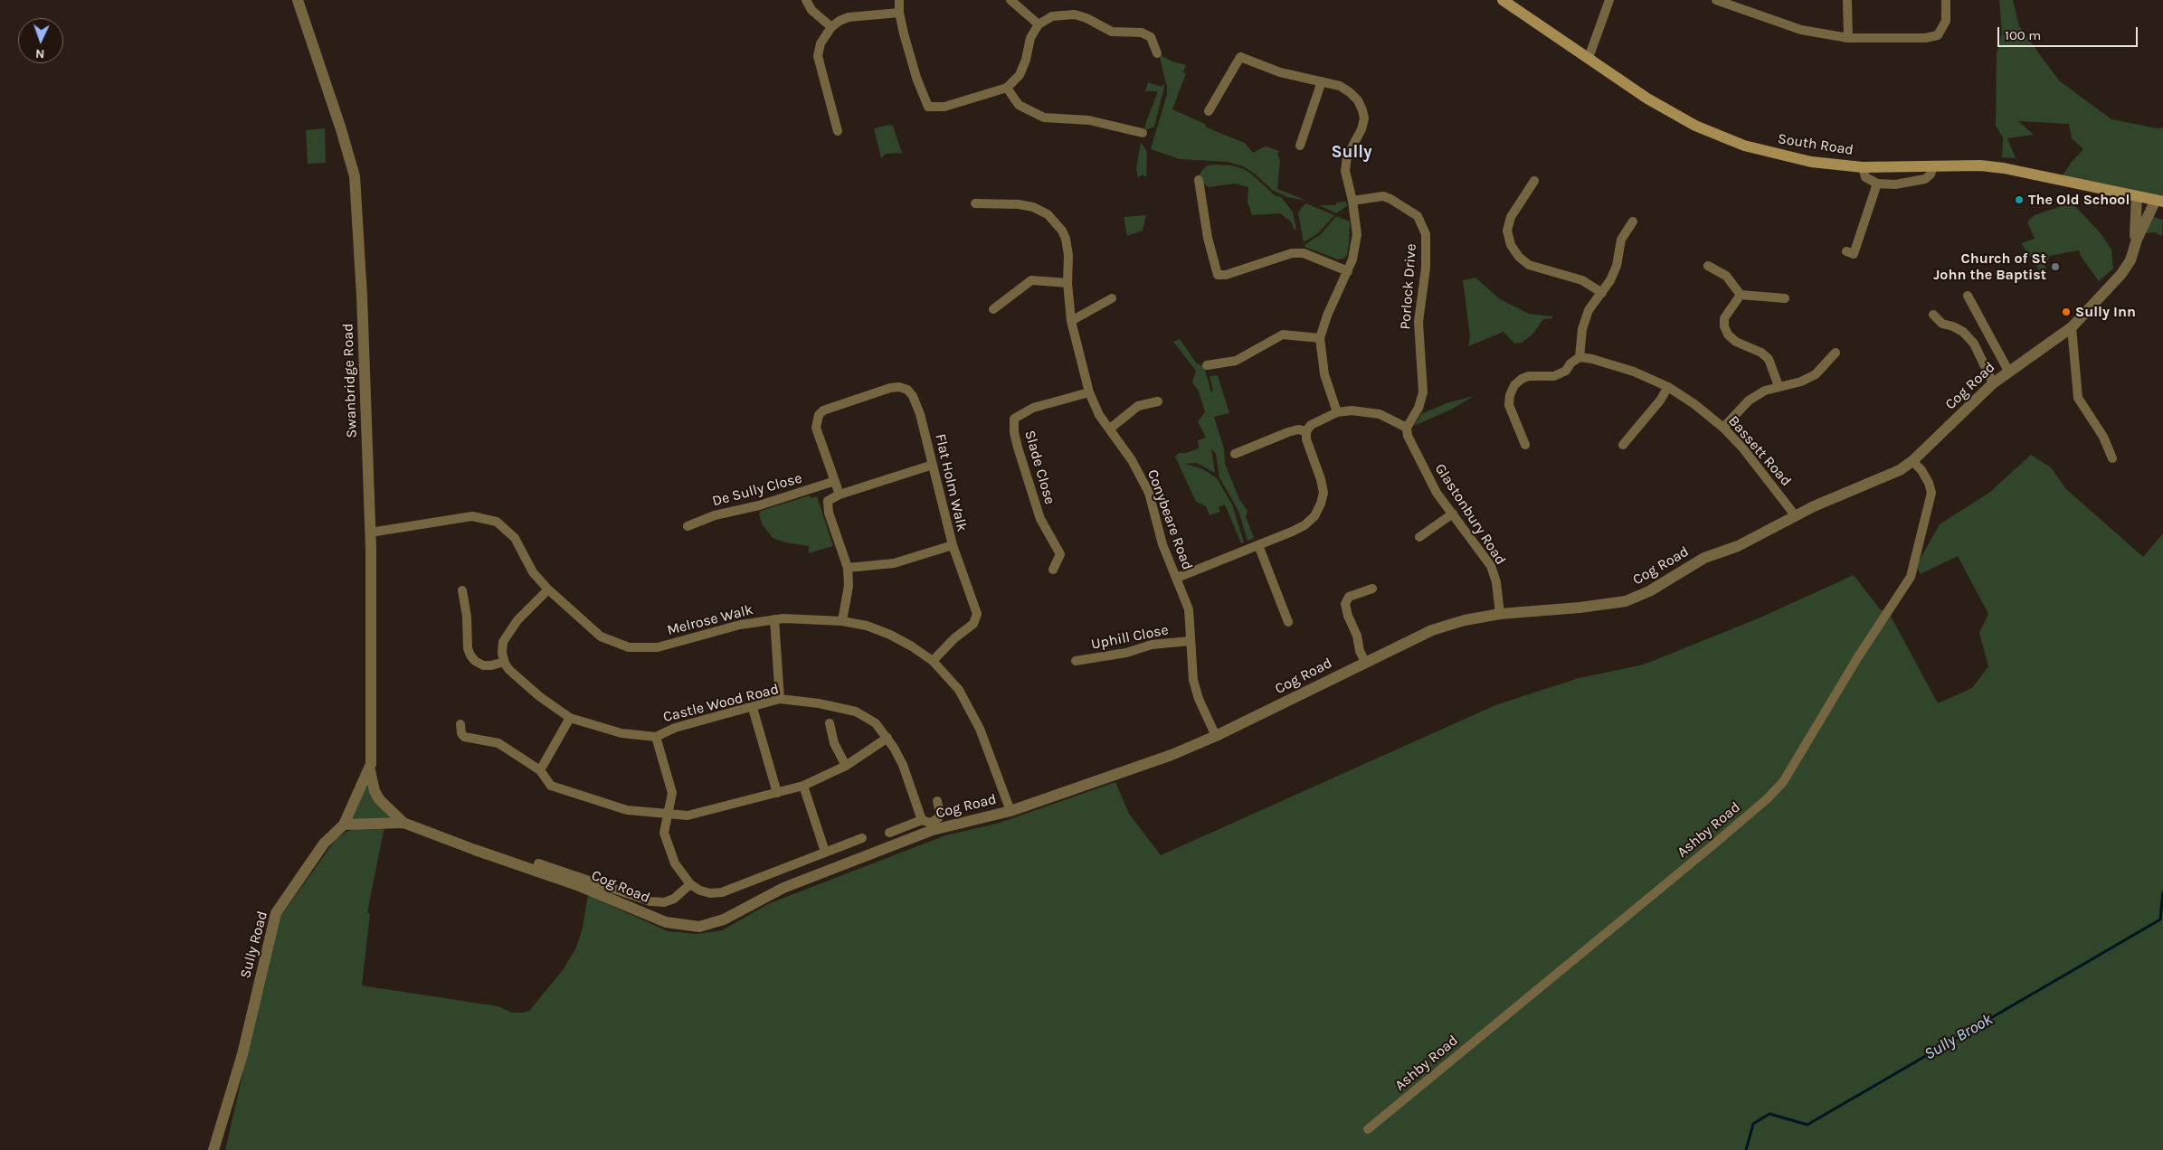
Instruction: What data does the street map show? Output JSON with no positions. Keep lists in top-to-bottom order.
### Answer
{
  "streets": {
    "main road": ["South Road"],
    "street": [
      "Porlock Drive",
      "Swanbridge Road",
      "Cog Road",
      "Bassett Road",
      "Slade Close",
      "Flat Holm Walk",
      "De Sully Close",
      "Glastonbury Road",
      "Conybeare Road",
      "Melrose Walk",
      "Uphill Close",
      "Castle Wood Road",
      "Ashby Road",
      "Sully Road"
    ]
  },
  "crossings": [
    ["South Road", "Cog Road"],
    ["Porlock Drive", "Glastonbury Road"],
    ["Swanbridge Road", "Cog Road"],
    ["Swanbridge Road", "Melrose Walk"],
    ["Swanbridge Road", "Sully Road"],
    ["Cog Road", "Bassett Road"],
    ["Cog Road", "Glastonbury Road"],
    ["Cog Road", "Conybeare Road"],
    ["Cog Road", "Melrose Walk"],
    ["Cog Road", "Ashby Road"],
    ["Cog Road", "Sully Road"],
    ["Slade Close", "Conybeare Road"],
    ["Flat Holm Walk", "De Sully Close"],
    ["Flat Holm Walk", "Melrose Walk"],
    ["Conybeare Road", "Uphill Close"]
  ],
  "districts": ["Sully"],
  "water": ["Sully Brook"],
  "places": ["The Old School", "Church of St John the Baptist", "Sully Inn"],
  "scale_bar": "100 m",
  "north": "bottom"
}
